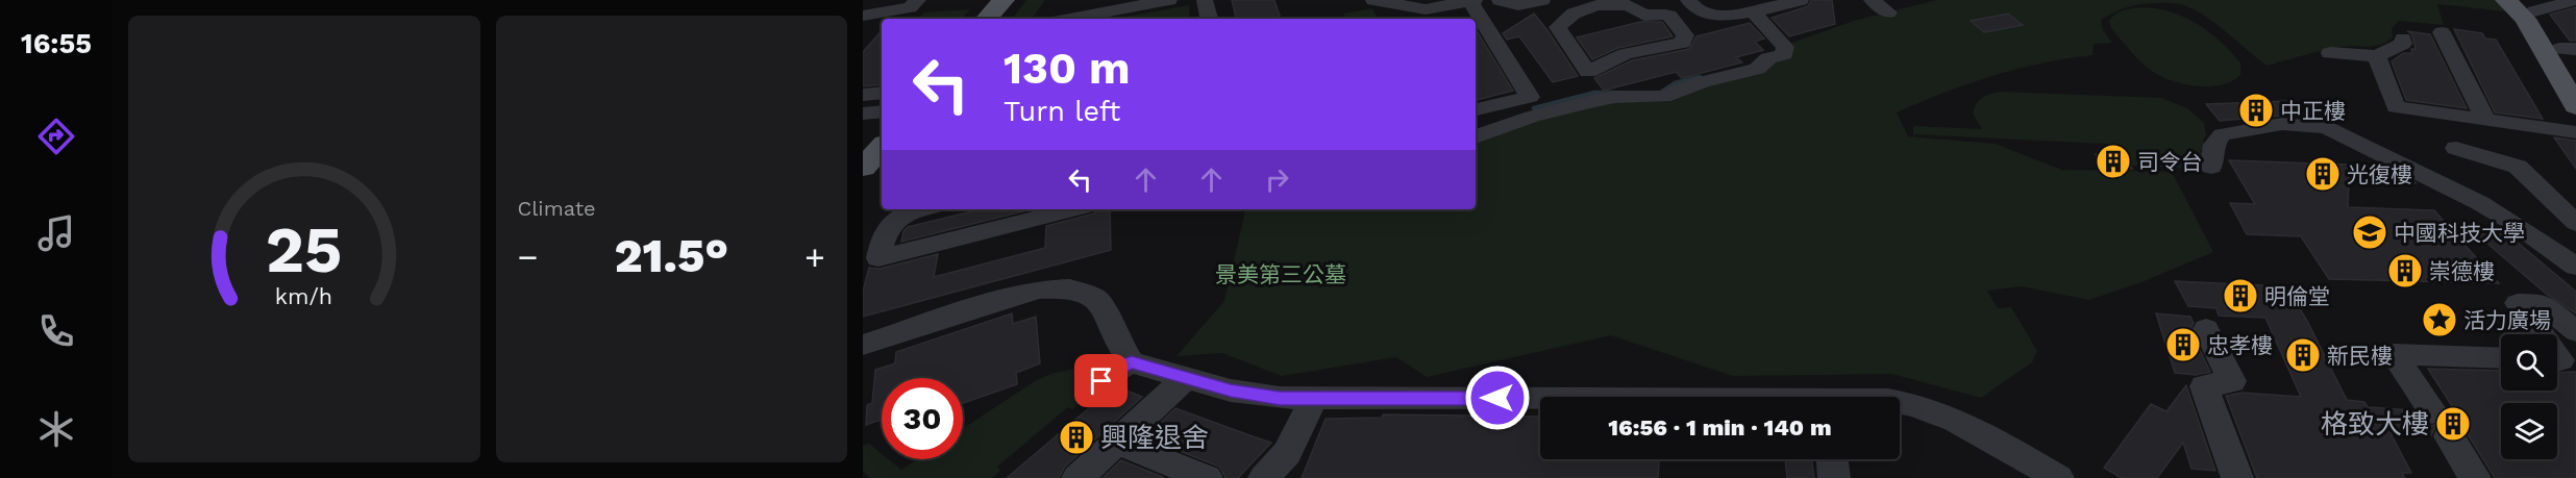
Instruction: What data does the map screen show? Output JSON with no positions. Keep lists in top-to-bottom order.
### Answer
{
  "parks": ["景美第三公墓"],
  "places": {
    "building": [
      "中正樓",
      "司令台",
      "光復樓",
      "崇德樓",
      "明倫堂",
      "忠孝樓",
      "新民樓",
      "格致大樓",
      "興隆退舍"
    ],
    "school or university": ["中國科技大學"],
    "place": ["活力廣場"]
  },
  "page": {
    "tabs": "16:55",
    "tile": "Climate",
    "turn": ["130 m", "Turn left"],
    "heat": ["−", "21.5°", "+"],
    "limit": "30",
    "trip": "16:56 · 1 min · 140 m",
    "gauge": ["25", "km/h"]
  }
}
